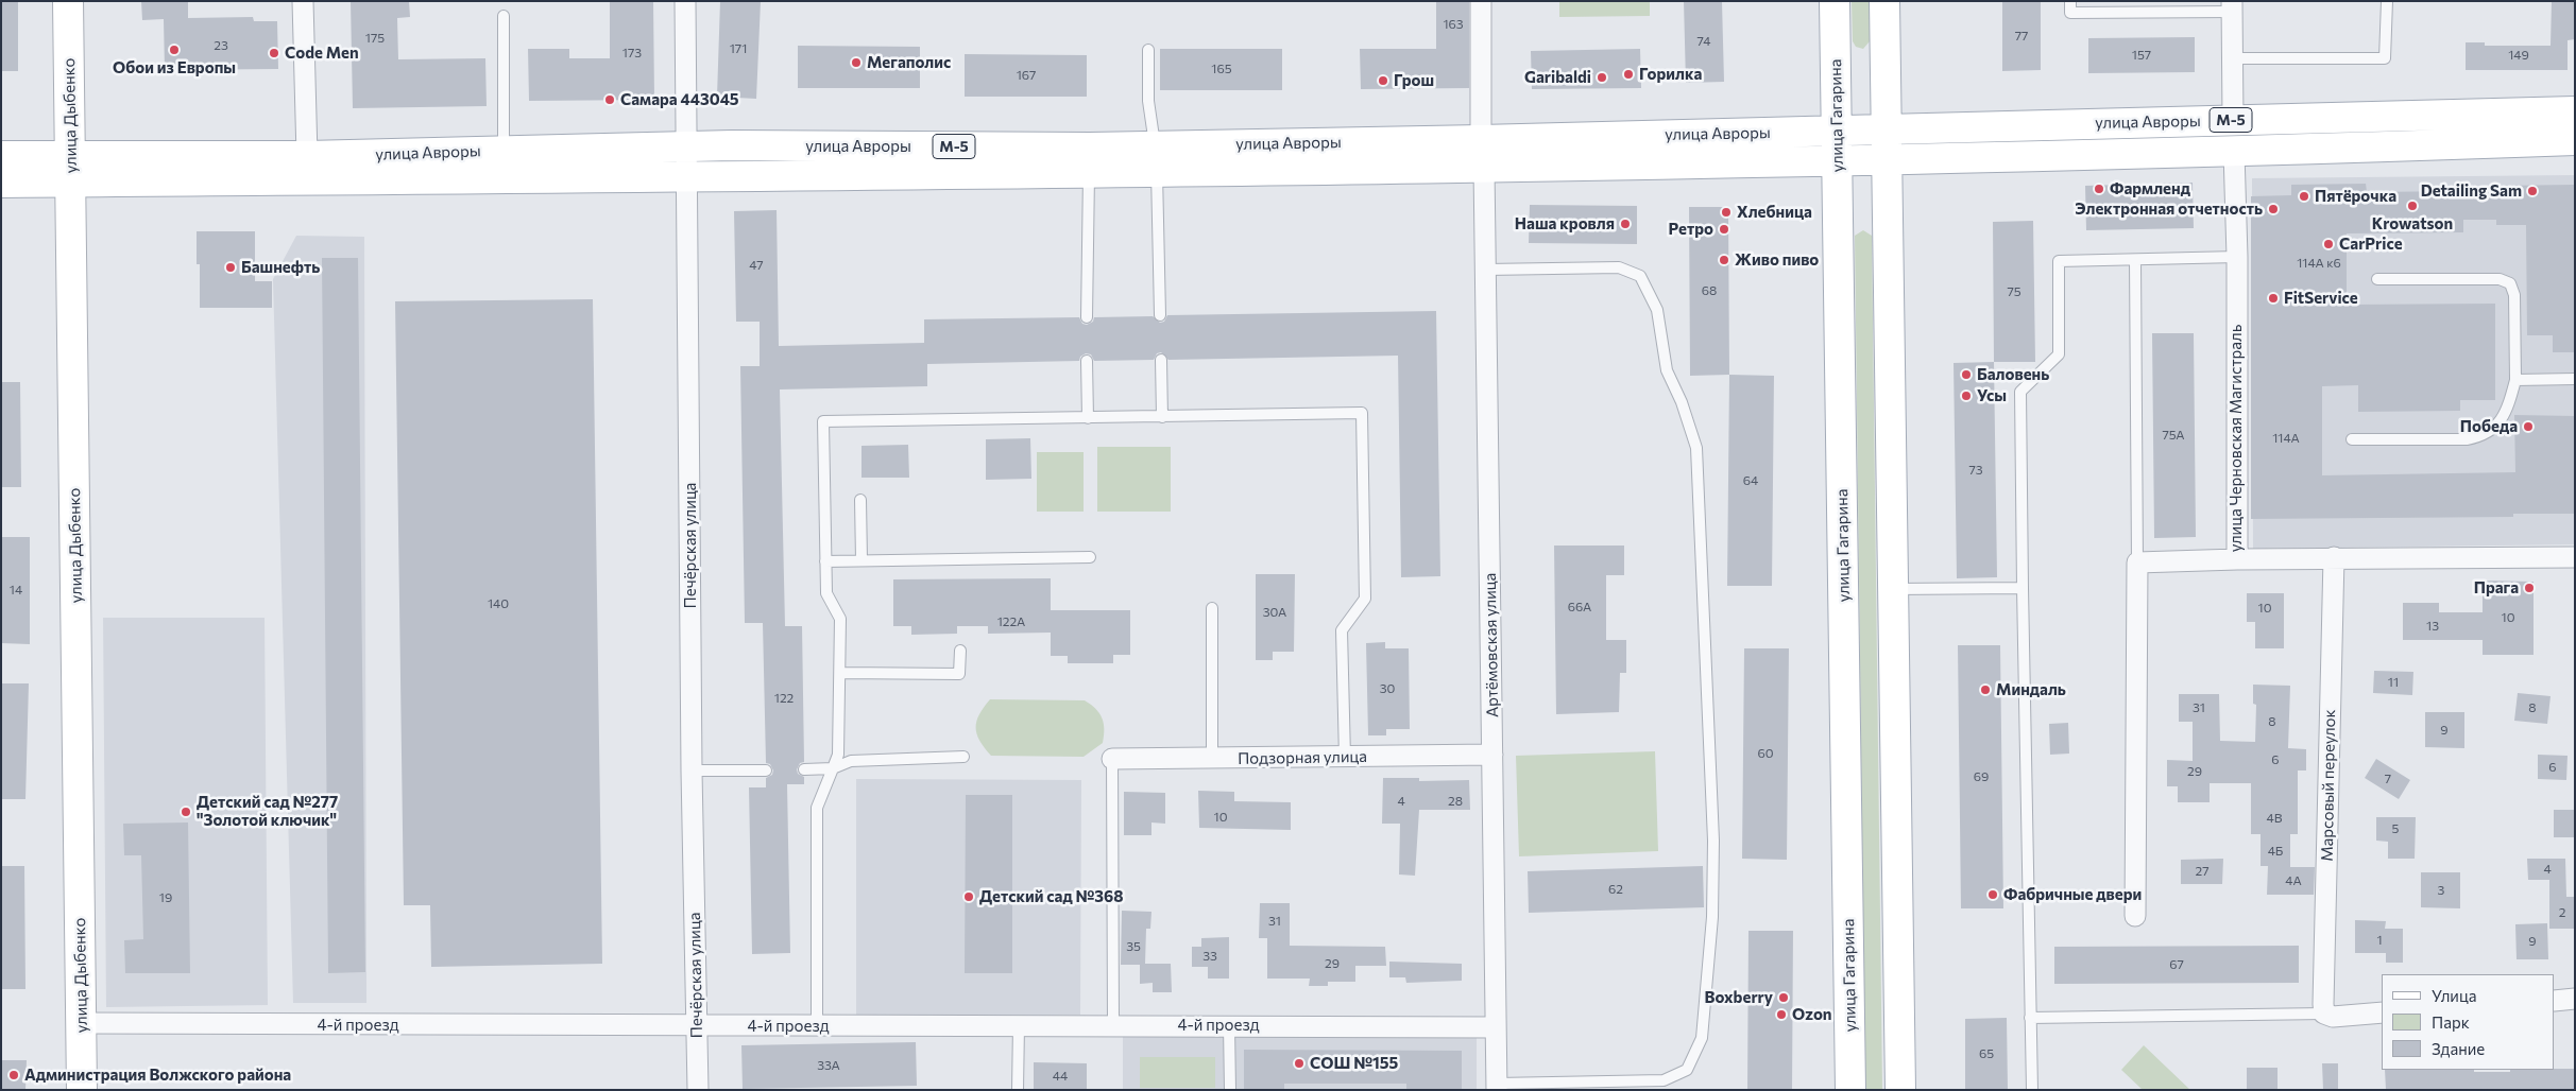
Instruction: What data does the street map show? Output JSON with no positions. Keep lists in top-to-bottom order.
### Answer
{
  "streets": {
    "main road": [
      "улица Дыбенко",
      "улица Гагарина",
      "М-5",
      "улица Авроры"
    ],
    "street": [
      "улица Черновская Магистраль",
      "Печёрская улица",
      "Артёмовская улица",
      "Подзорная улица",
      "Марсовый переулок",
      "4-й проезд"
    ]
  },
  "crossings": [
    ["улица Дыбенко", "улица Авроры"],
    ["улица Дыбенко", "4-й проезд"],
    ["улица Гагарина", "улица Авроры"],
    ["улица Авроры", "улица Черновская Магистраль"],
    ["улица Авроры", "Печёрская улица"],
    ["улица Авроры", "Артёмовская улица"],
    ["Печёрская улица", "4-й проезд"],
    ["Артёмовская улица", "Подзорная улица"],
    ["Артёмовская улица", "4-й проезд"]
  ],
  "places": [
    "Обои из Европы",
    "Code Men",
    "Мегаполис",
    "Горилка",
    "Garibaldi",
    "Грош",
    "Самара 443045",
    "Фармленд",
    "Detailing Sam",
    "Пятёрочка",
    "Krowatson",
    "Электронная отчетность",
    "Хлебница",
    "Наша кровля",
    "Ретро",
    "CarPrice",
    "Живо пиво",
    "Башнефть",
    "FitService",
    "Баловень",
    "Усы",
    "Победа",
    "Прага",
    "Миндаль",
    "Детский сад №277 \"Золотой ключик\"",
    "Фабричные двери",
    "Детский сад №368",
    "Boxberry",
    "Ozon",
    "СОШ №155",
    "Администрация Волжского района"
  ],
  "house_numbers": [
    "163",
    "77",
    "175",
    "74",
    "23",
    "171",
    "173",
    "157",
    "149",
    "165",
    "167",
    "114А к6",
    "47",
    "68",
    "75",
    "75А",
    "114А",
    "73",
    "64",
    "14",
    "140",
    "66А",
    "10",
    "30А",
    "10",
    "122А",
    "13",
    "11",
    "30",
    "122",
    "31",
    "8",
    "8",
    "9",
    "60",
    "6",
    "6",
    "29",
    "69",
    "7",
    "4",
    "28",
    "10",
    "4В",
    "5",
    "4Б",
    "4",
    "27",
    "4А",
    "62",
    "3",
    "19",
    "2",
    "31",
    "1",
    "9",
    "35",
    "33",
    "29",
    "67",
    "65",
    "33А",
    "44"
  ],
  "legend": ["Улица", "Парк", "Здание"]
}
